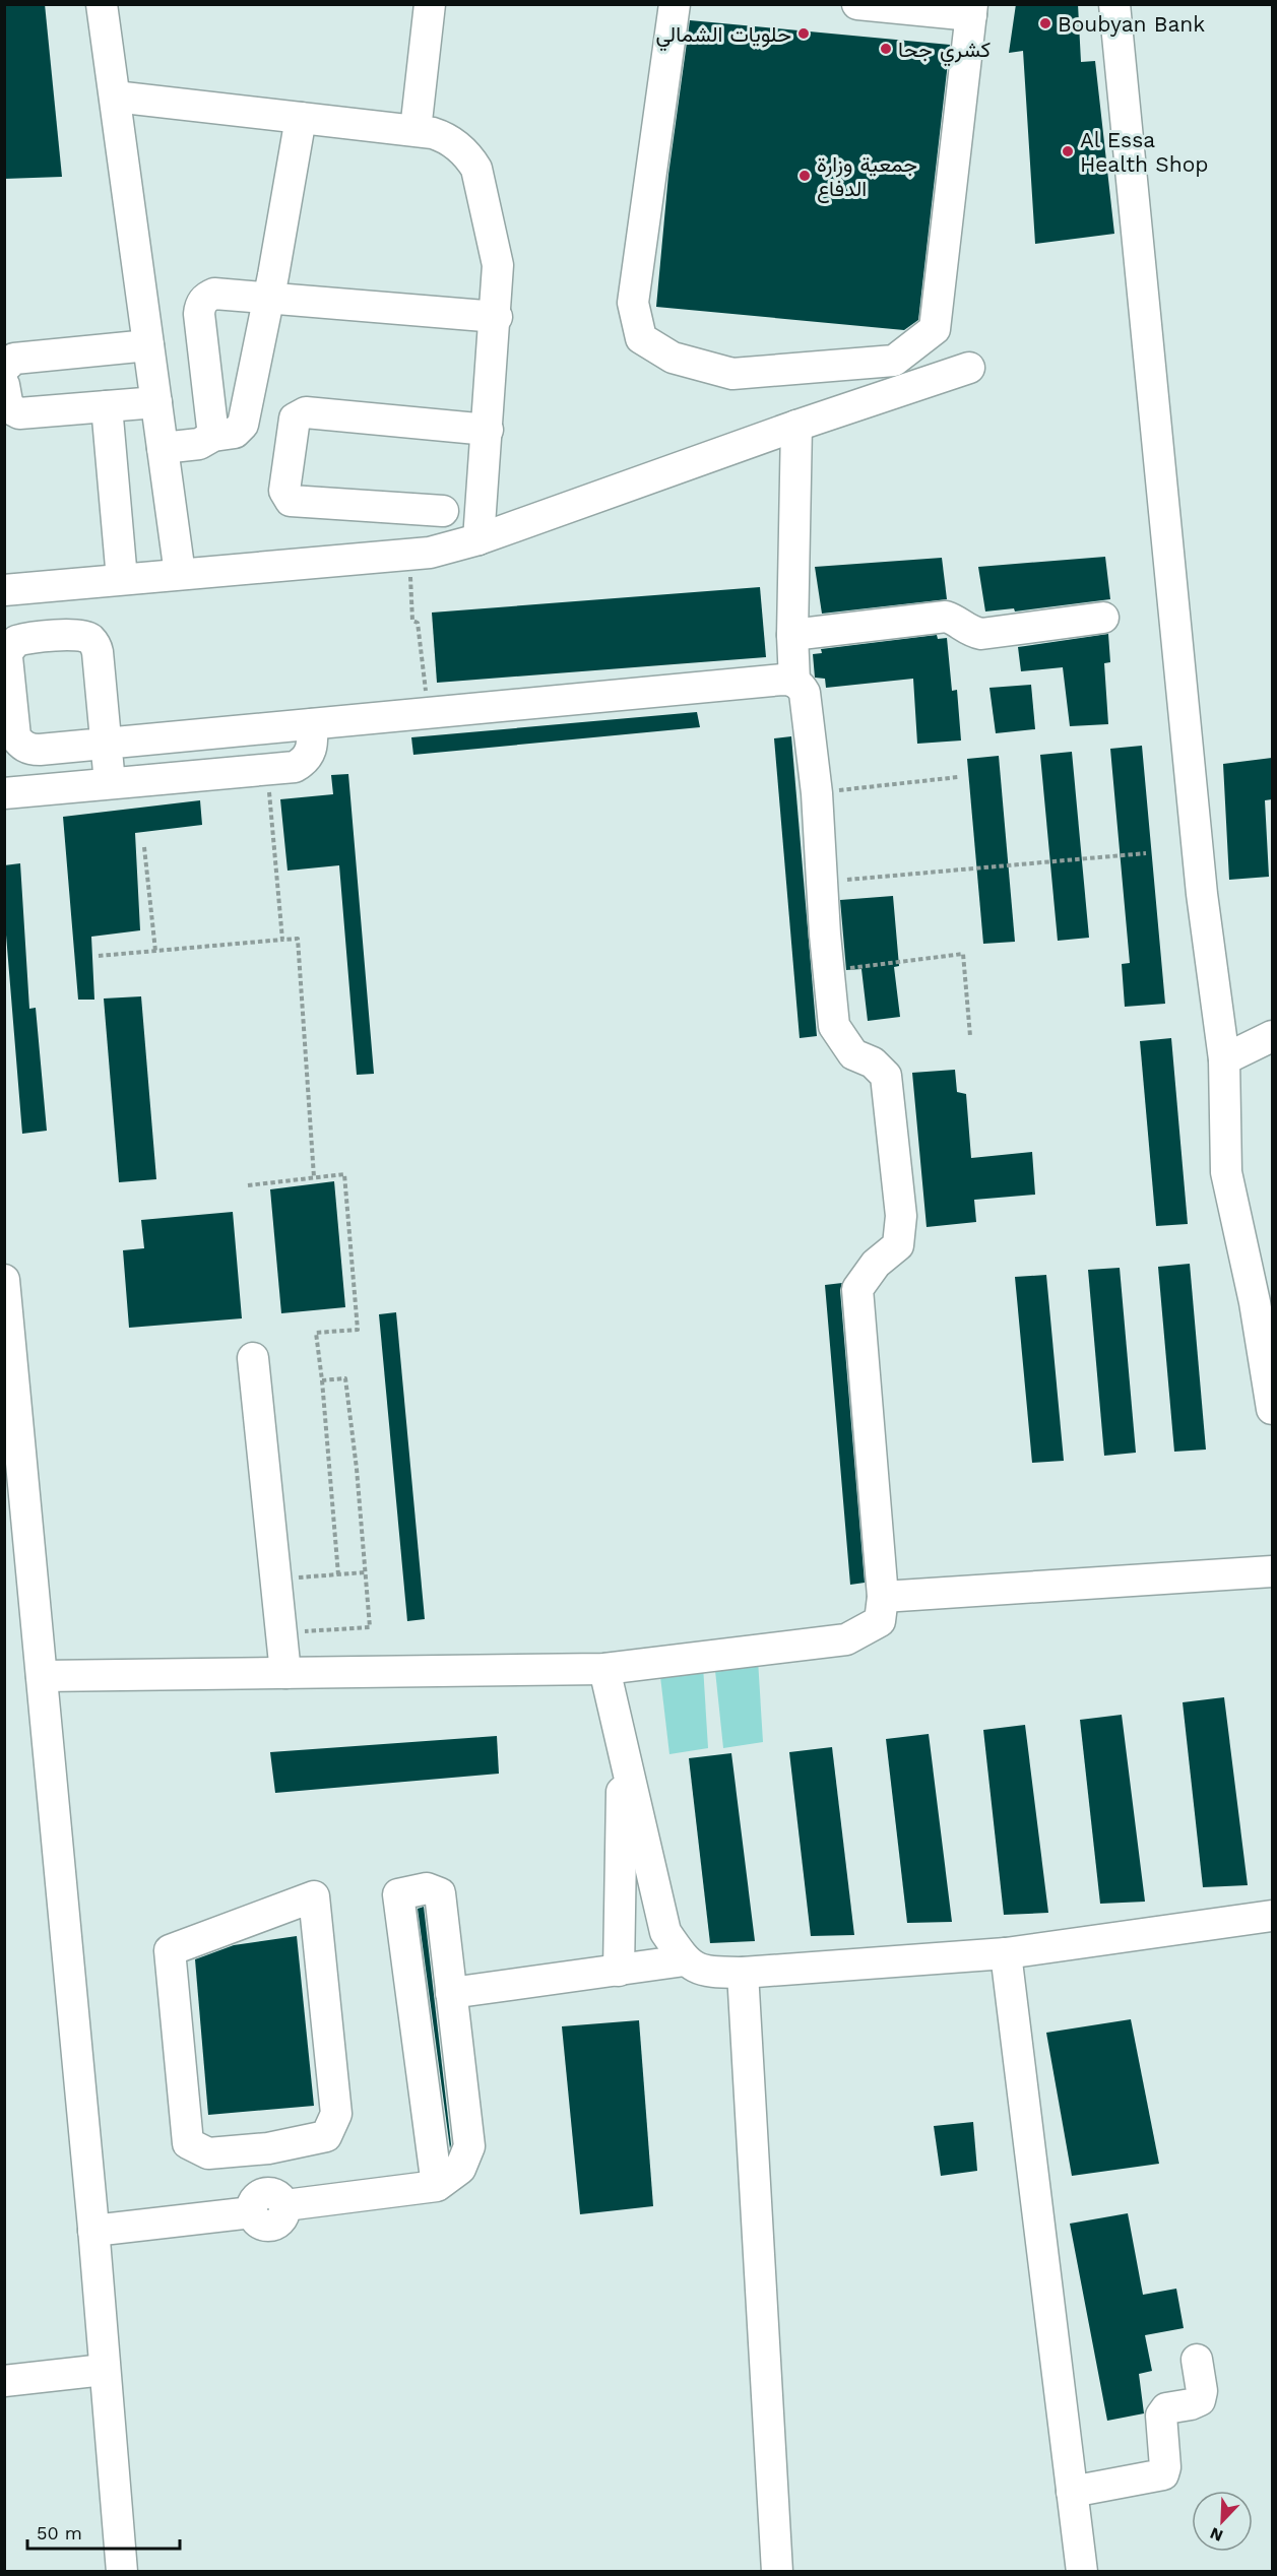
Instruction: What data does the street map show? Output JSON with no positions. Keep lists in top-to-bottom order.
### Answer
{
  "places": [
    "Boubyan Bank",
    "حلويات الشمالي",
    "كشري جحا",
    "Al Essa Health Shop",
    "جمعية وزارة الدفاع"
  ],
  "scale_bar": "50 m",
  "north": "bottom left"
}
